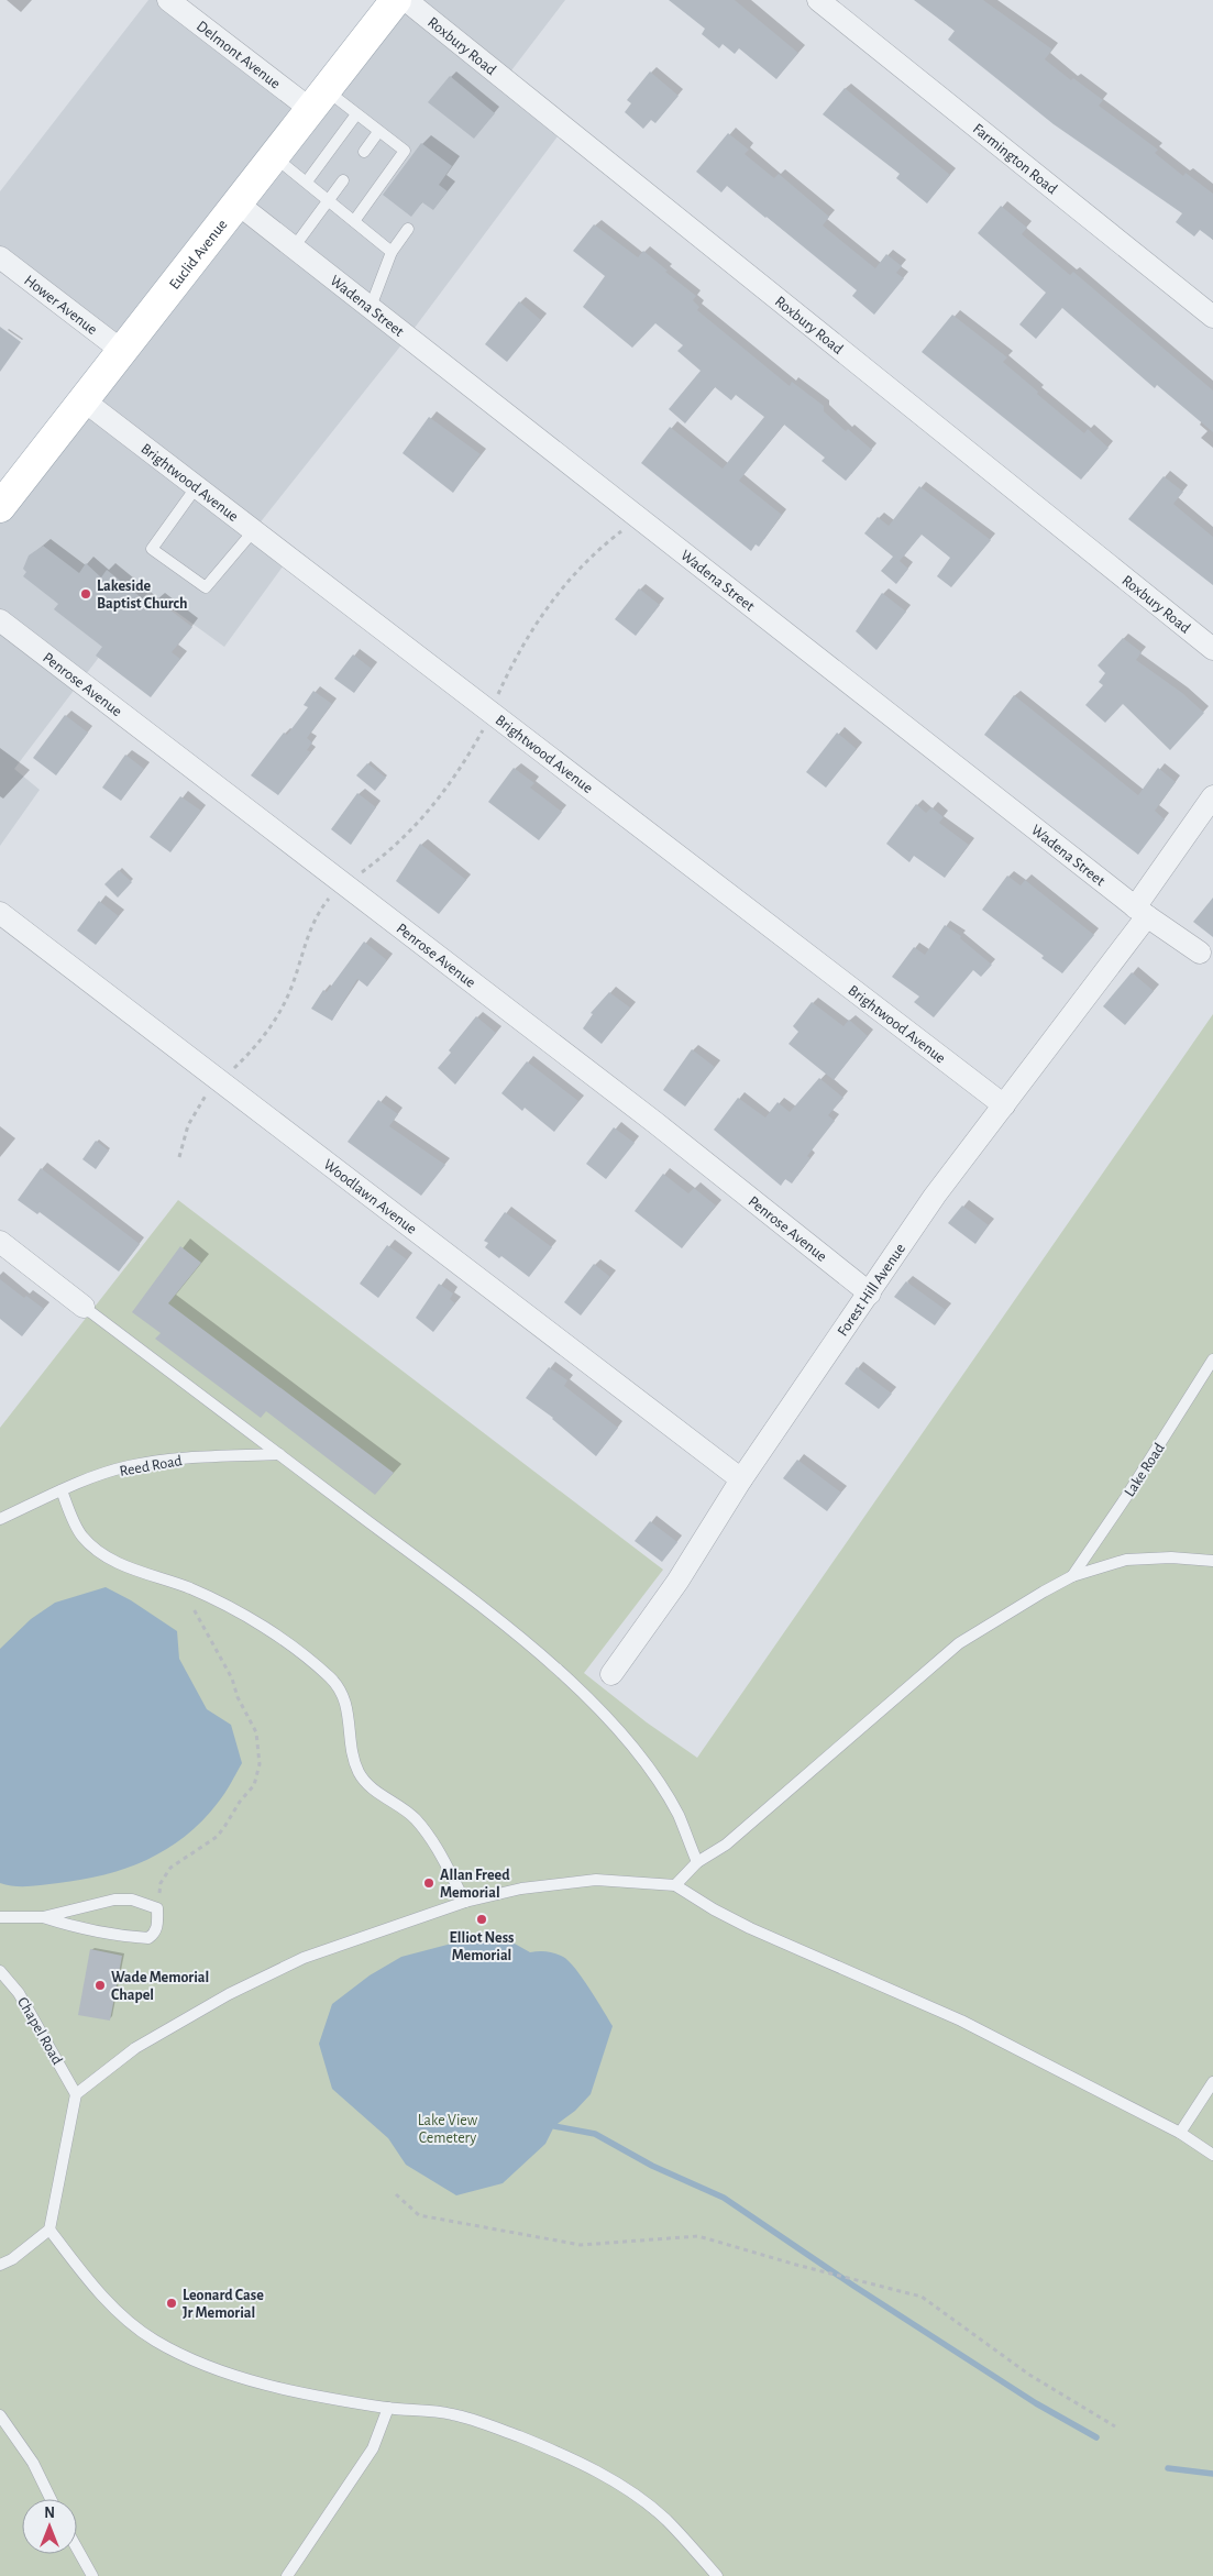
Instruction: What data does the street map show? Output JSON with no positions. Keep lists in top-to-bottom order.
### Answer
{
  "streets": {
    "main road": ["Euclid Avenue"],
    "street": [
      "Roxbury Road",
      "Delmont Avenue",
      "Farmington Road",
      "Hower Avenue",
      "Wadena Street",
      "Brightwood Avenue",
      "Penrose Avenue",
      "Woodlawn Avenue",
      "Forest Hill Avenue"
    ],
    "lane": ["Reed Road", "Lake Road", "Chapel Road"]
  },
  "crossings": [
    ["Delmont Avenue", "Euclid Avenue"],
    ["Euclid Avenue", "Hower Avenue"],
    ["Euclid Avenue", "Wadena Street"],
    ["Euclid Avenue", "Brightwood Avenue"],
    ["Wadena Street", "Forest Hill Avenue"],
    ["Brightwood Avenue", "Forest Hill Avenue"],
    ["Penrose Avenue", "Forest Hill Avenue"],
    ["Woodlawn Avenue", "Forest Hill Avenue"]
  ],
  "parks": ["Lake View Cemetery"],
  "places": [
    "Lakeside Baptist Church",
    "Allan Freed Memorial",
    "Elliot Ness Memorial",
    "Wade Memorial Chapel",
    "Leonard Case Jr Memorial"
  ],
  "north": "top"
}
